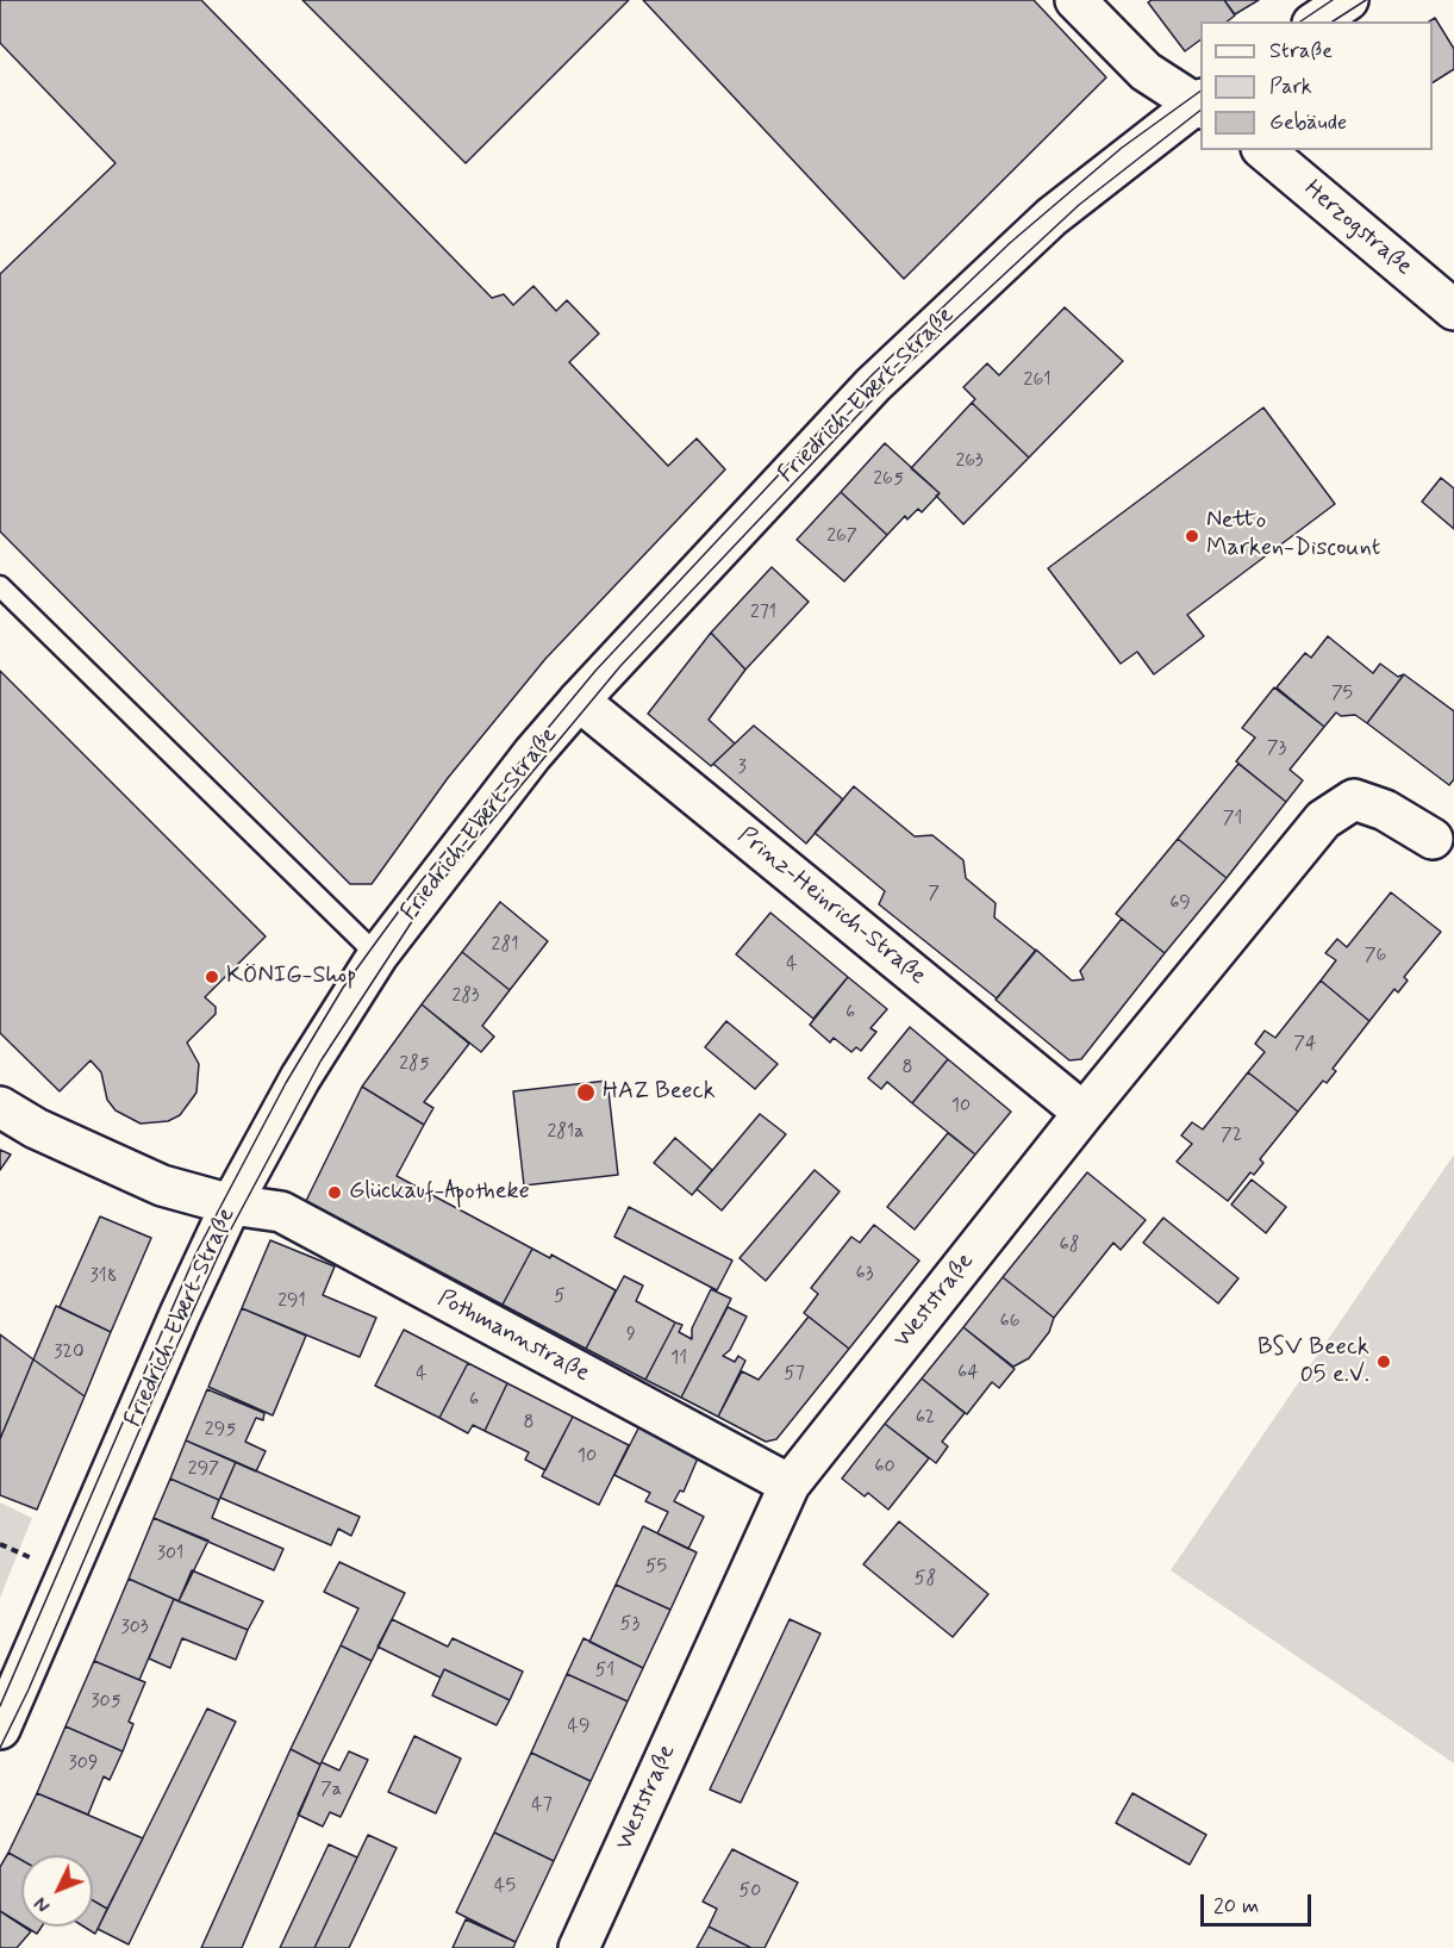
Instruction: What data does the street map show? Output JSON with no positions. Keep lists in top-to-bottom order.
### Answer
{
  "streets": {
    "street": [
      "Herzogstraße",
      "Friedrich-Ebert-Straße",
      "Prinz-Heinrich-Straße",
      "Weststraße",
      "Pothmannstraße"
    ]
  },
  "crossings": [
    ["Friedrich-Ebert-Straße", "Prinz-Heinrich-Straße"],
    ["Friedrich-Ebert-Straße", "Pothmannstraße"],
    ["Prinz-Heinrich-Straße", "Weststraße"],
    ["Weststraße", "Pothmannstraße"]
  ],
  "places": [
    "Netto Marken-Discount",
    "KÖNIG-Shop",
    "HAZ Beeck",
    "Glückauf-Apotheke",
    "BSV Beeck 05 e.V."
  ],
  "house_numbers": [
    "261",
    "263",
    "265",
    "267",
    "271",
    "75",
    "73",
    "3",
    "71",
    "7",
    "69",
    "281",
    "76",
    "4",
    "283",
    "6",
    "74",
    "285",
    "8",
    "10",
    "281a",
    "72",
    "68",
    "63",
    "318",
    "5",
    "291",
    "66",
    "9",
    "320",
    "11",
    "64",
    "4",
    "57",
    "6",
    "62",
    "8",
    "295",
    "10",
    "60",
    "297",
    "301",
    "55",
    "58",
    "53",
    "303",
    "51",
    "305",
    "49",
    "309",
    "7a",
    "47",
    "45",
    "50"
  ],
  "legend": ["Straße", "Park", "Gebäude"],
  "scale_bar": "20 m",
  "north": "bottom left"
}
